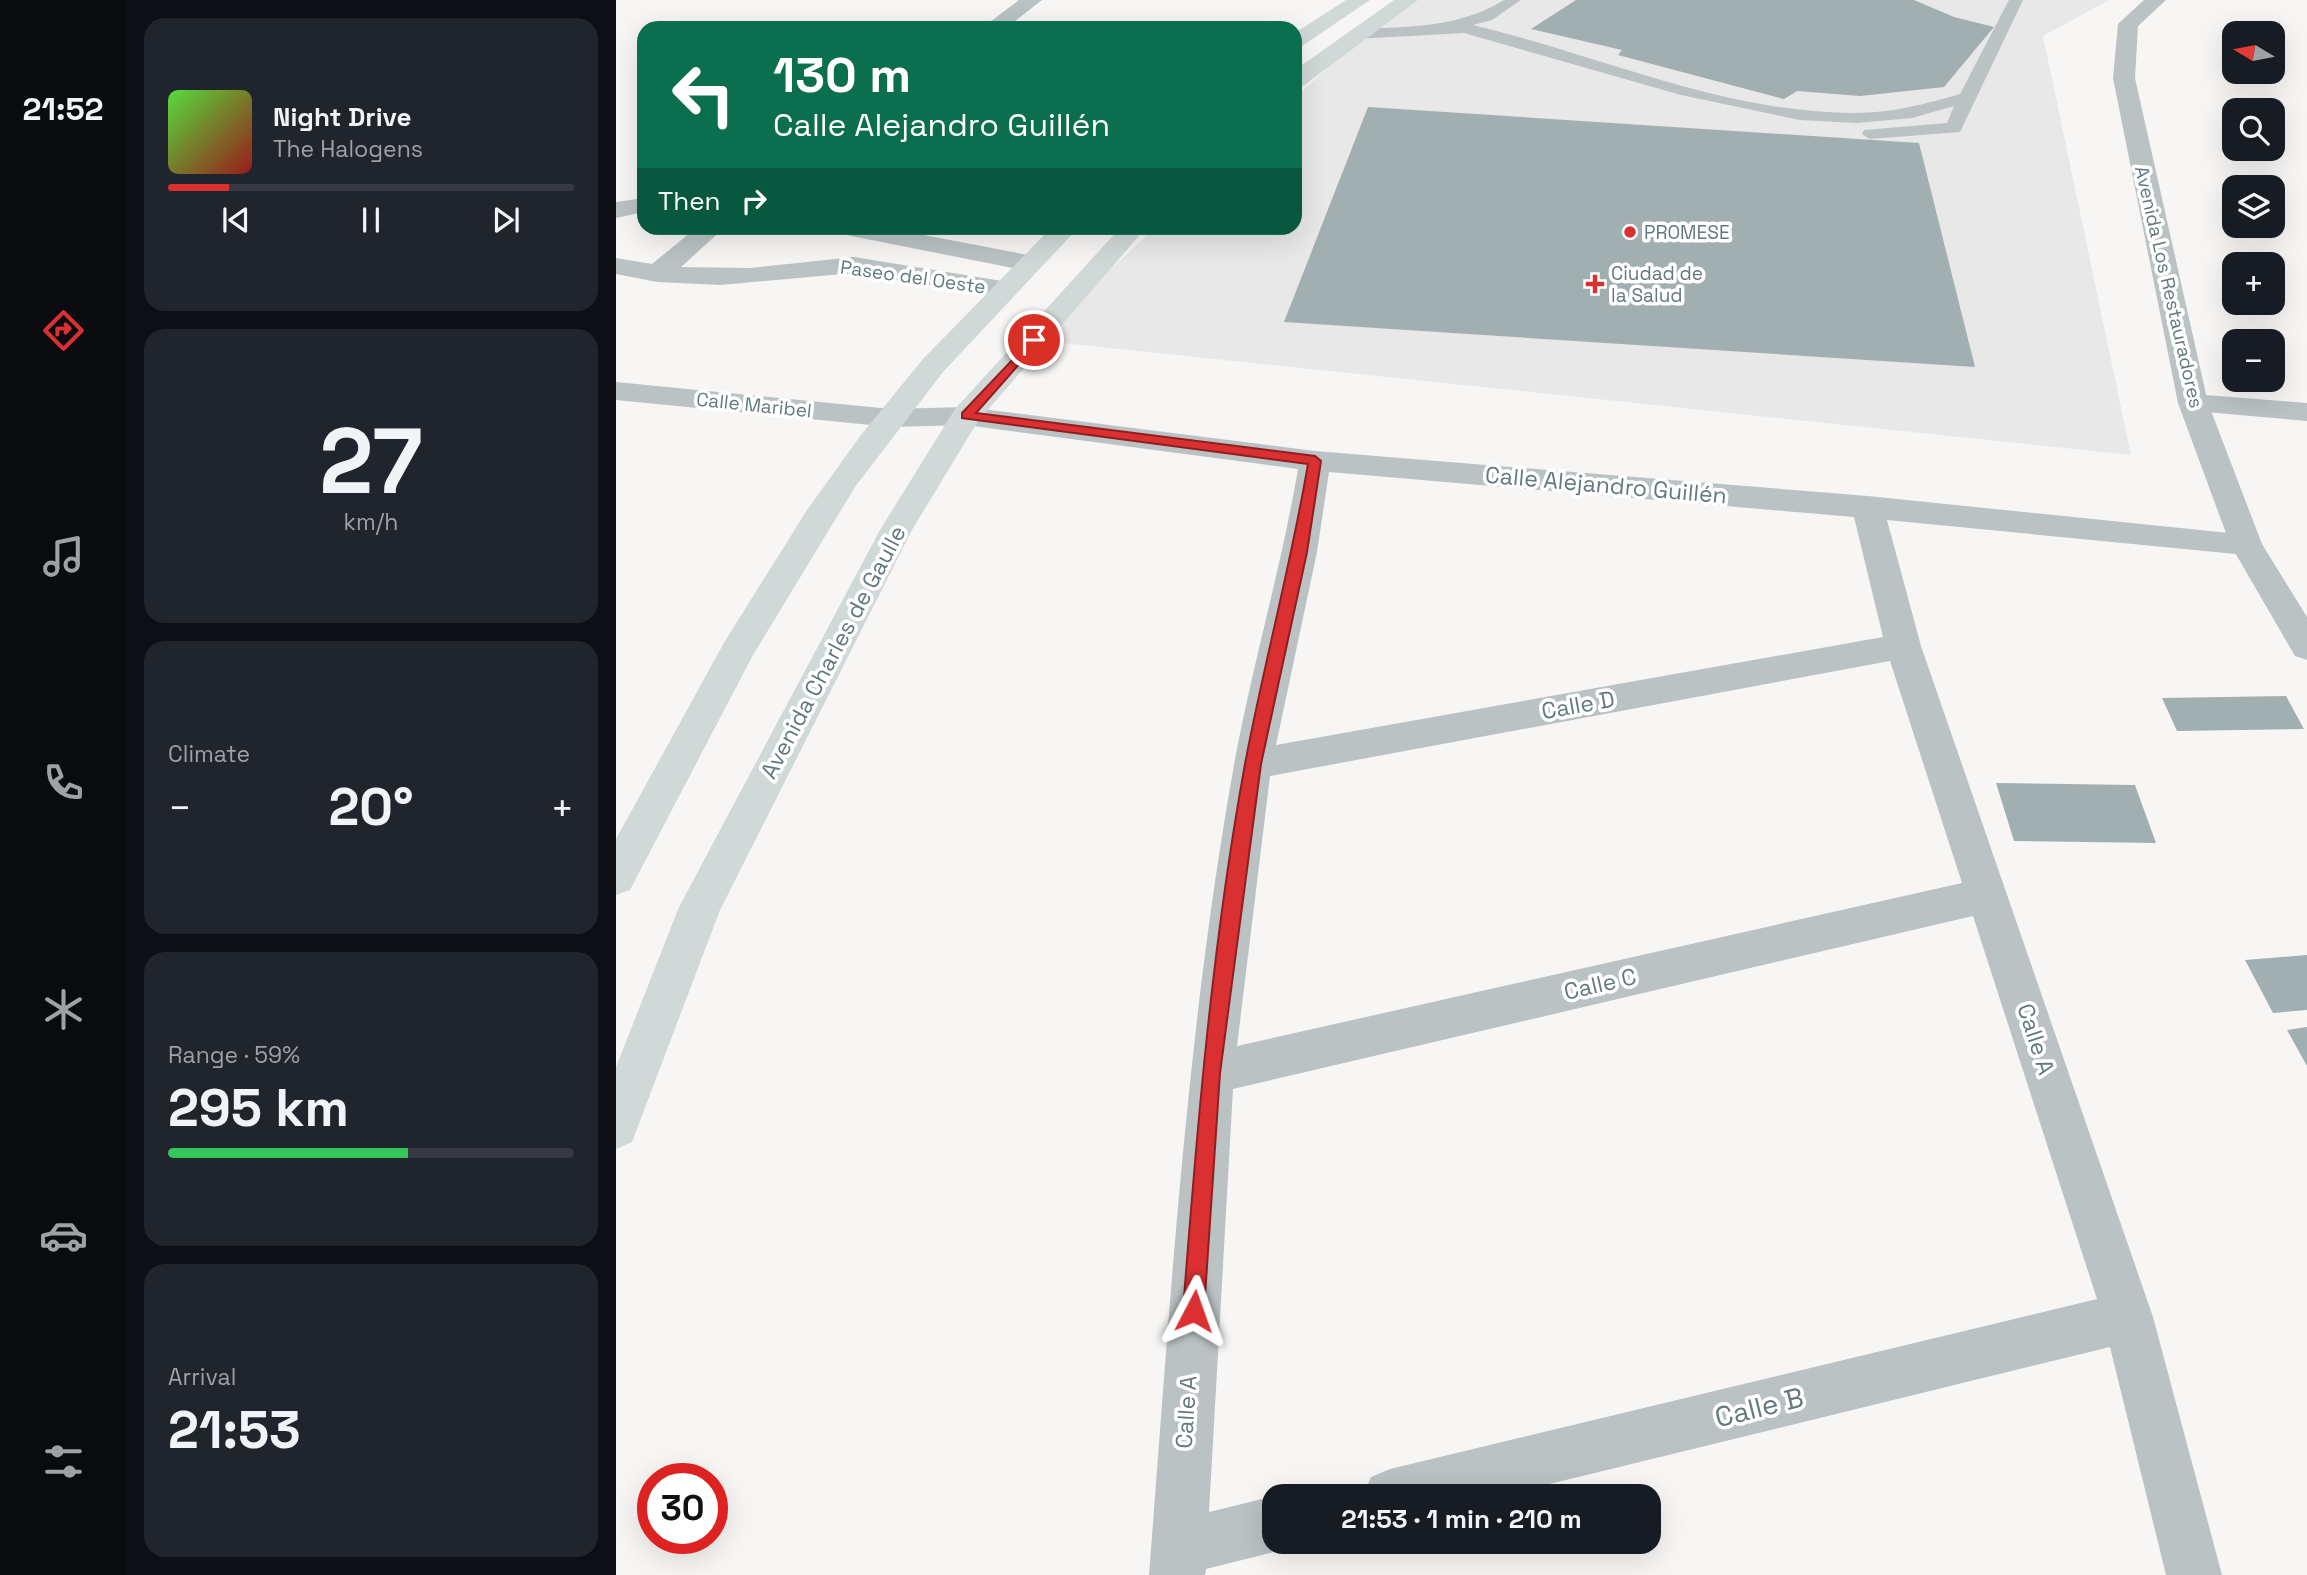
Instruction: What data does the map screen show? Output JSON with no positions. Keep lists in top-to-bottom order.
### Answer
{
  "streets": {
    "main road": ["Avenida Charles de Gaulle"],
    "street": [
      "Paseo del Oeste",
      "Avenida Los Restauradores",
      "Calle Maribel",
      "Calle Alejandro Guillén",
      "Calle D",
      "Calle C",
      "Calle A",
      "Calle B"
    ]
  },
  "crossings": [
    ["Avenida Los Restauradores", "Calle Alejandro Guillén"],
    ["Calle Maribel", "Calle Alejandro Guillén"],
    ["Calle Maribel", "Avenida Charles de Gaulle"],
    ["Calle Alejandro Guillén", "Avenida Charles de Gaulle"],
    ["Calle Alejandro Guillén", "Calle A"],
    ["Calle D", "Calle A"],
    ["Calle C", "Calle A"],
    ["Calle A", "Calle B"]
  ],
  "places": {
    "other": ["PROMESE"],
    "health": ["Ciudad de la Salud"]
  },
  "north": "left",
  "page": {
    "tabs": "21:52",
    "map_buttons": ["+", "−"],
    "turn": ["130 m", "Calle Alejandro Guillén"],
    "song": ["Night Drive", "The Halogens"],
    "then": "Then",
    "tile": [
      ["27", "km/h"],
      "Climate",
      ["Range · 59%", "295 km"],
      ["Arrival", "21:53"]
    ],
    "heat": ["−", "20°", "+"],
    "limit": "30",
    "trip": "21:53 · 1 min · 210 m"
  }
}
